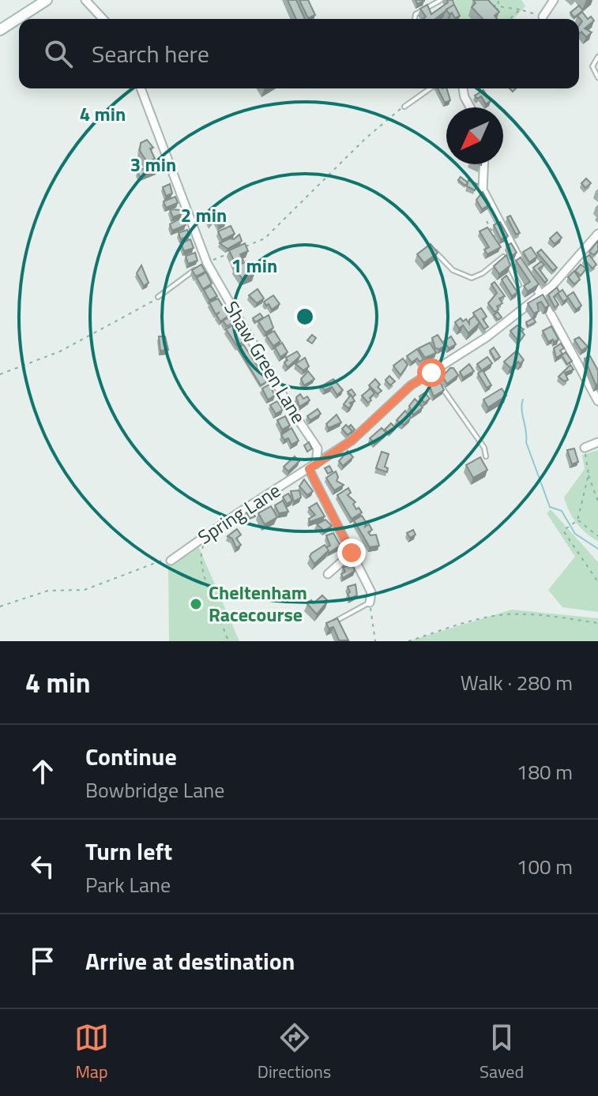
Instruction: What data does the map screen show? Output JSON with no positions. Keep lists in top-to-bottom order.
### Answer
{
  "streets": {
    "street": ["Shaw Green Lane", "Spring Lane"]
  },
  "places": ["Cheltenham Racecourse"],
  "north": "bottom left",
  "page": {
    "search": "Search here",
    "heading": ["4 min", "Walk · 280 m"],
    "list": [
      ["Continue", "Bowbridge Lane", "180 m"],
      ["Turn left", "Park Lane", "100 m"],
      "Arrive at destination"
    ],
    "nav": ["Map", "Directions", "Saved"]
  },
  "rings": [
    "4 min",
    "3 min",
    "2 min",
    "1 min"
  ]
}
